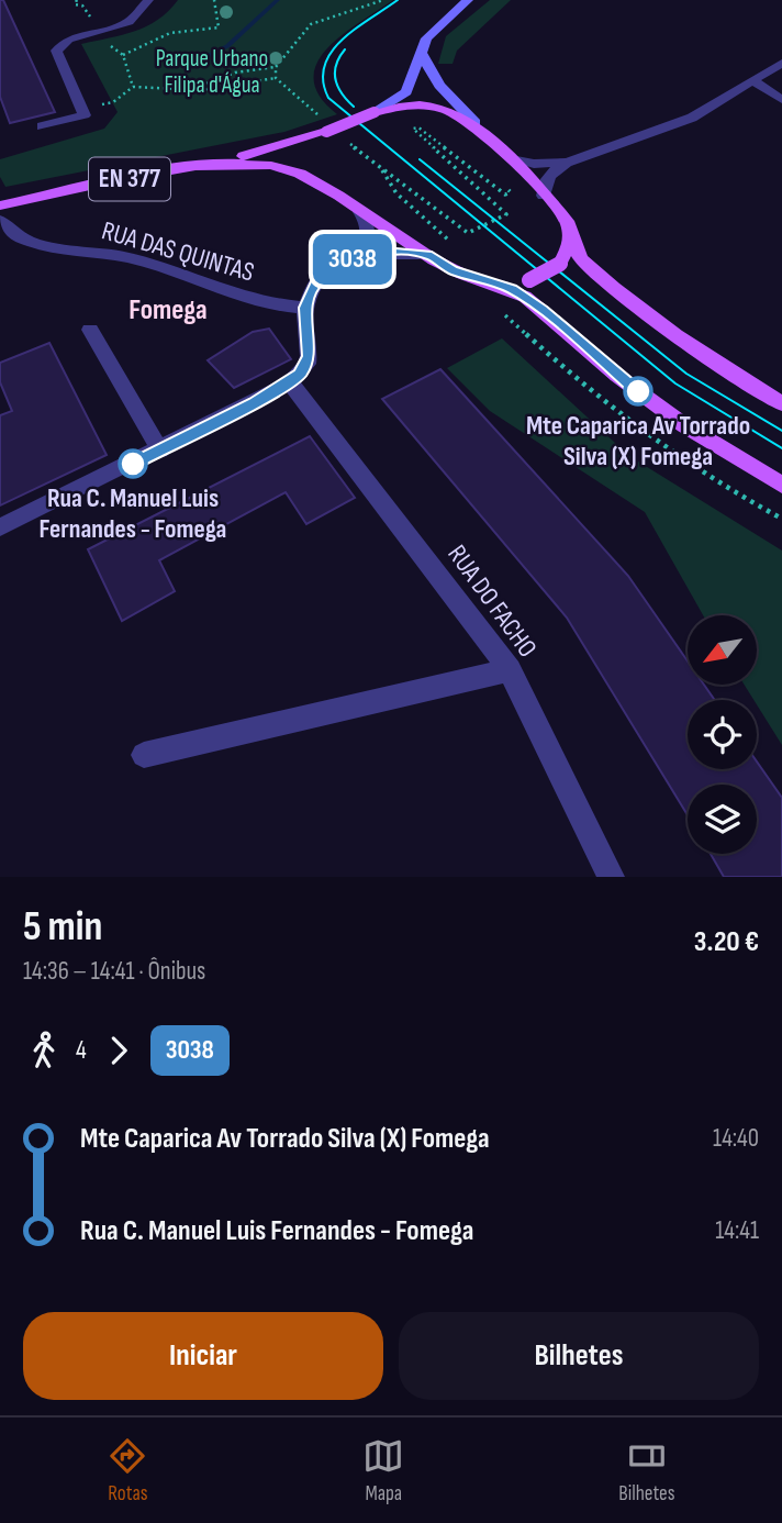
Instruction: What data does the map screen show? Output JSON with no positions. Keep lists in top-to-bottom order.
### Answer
{
  "streets": {
    "main road": ["EN 377"],
    "street": ["RUA DAS QUINTAS", "RUA DO FACHO"]
  },
  "districts": ["Fomega"],
  "parks": ["Parque Urbano Filipa d'Água"],
  "places": ["Mte Caparica Av Torrado Silva (X) Fomega", "Rua C. Manuel Luis Fernandes - Fomega"],
  "lines": ["bus line 3038"],
  "north": "bottom left",
  "page": {
    "on_map": "3038",
    "heading": ["5 min", "14:36 – 14:41 · Ônibus", "3.20 €"],
    "legs": ["4", "3038"],
    "list": [
      {
        "name": "Mte Caparica Av Torrado Silva (X) Fomega",
        "value": "14:40"
      },
      {
        "name": "Rua C. Manuel Luis Fernandes - Fomega",
        "value": "14:41"
      }
    ],
    "buttons": ["Iniciar", "Bilhetes"],
    "tabs": ["Rotas", "Mapa", "Bilhetes"]
  }
}
